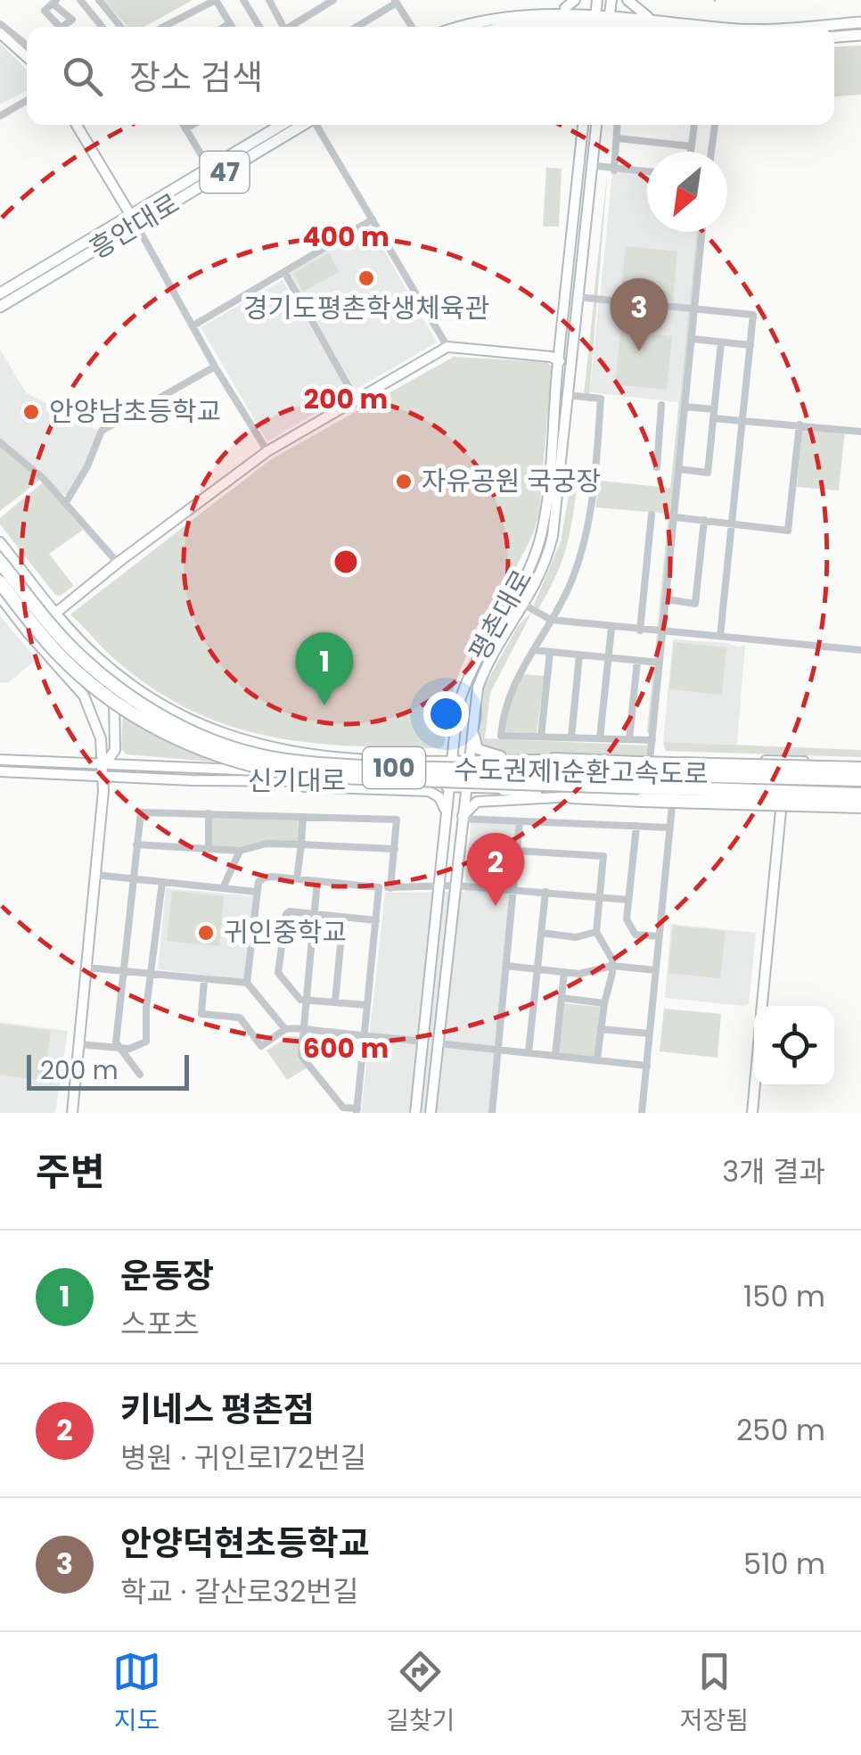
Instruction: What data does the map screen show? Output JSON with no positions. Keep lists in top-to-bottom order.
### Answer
{
  "streets": {
    "highway": ["100", "수도권제1순환고속도로"],
    "main road": ["47", "흥안대로"],
    "street": ["평촌대로", "신기대로"]
  },
  "crossings": [
    ["평촌대로", "신기대로"],
    ["수도권제1순환고속도로", "신기대로"]
  ],
  "places": [
    "경기도평촌학생체육관",
    "안양남초등학교",
    "자유공원 국궁장",
    "귀인중학교"
  ],
  "scale_bar": "200 m",
  "north": "bottom left",
  "page": {
    "search": "장소 검색",
    "pins": ["3", "1", "2"],
    "scale": "200 m",
    "heading": ["주변", "3개 결과"],
    "list": [
      {
        "mark": "1",
        "name": "운동장",
        "note": "스포츠",
        "value": "150 m"
      },
      {
        "mark": "2",
        "name": "키네스 평촌점",
        "note": "병원 · 귀인로172번길",
        "value": "250 m"
      },
      {
        "mark": "3",
        "name": "안양덕현초등학교",
        "note": "학교 · 갈산로32번길",
        "value": "510 m"
      }
    ],
    "nav": ["지도", "길찾기", "저장됨"]
  },
  "rings": ["400 m", "200 m", "600 m"]
}
